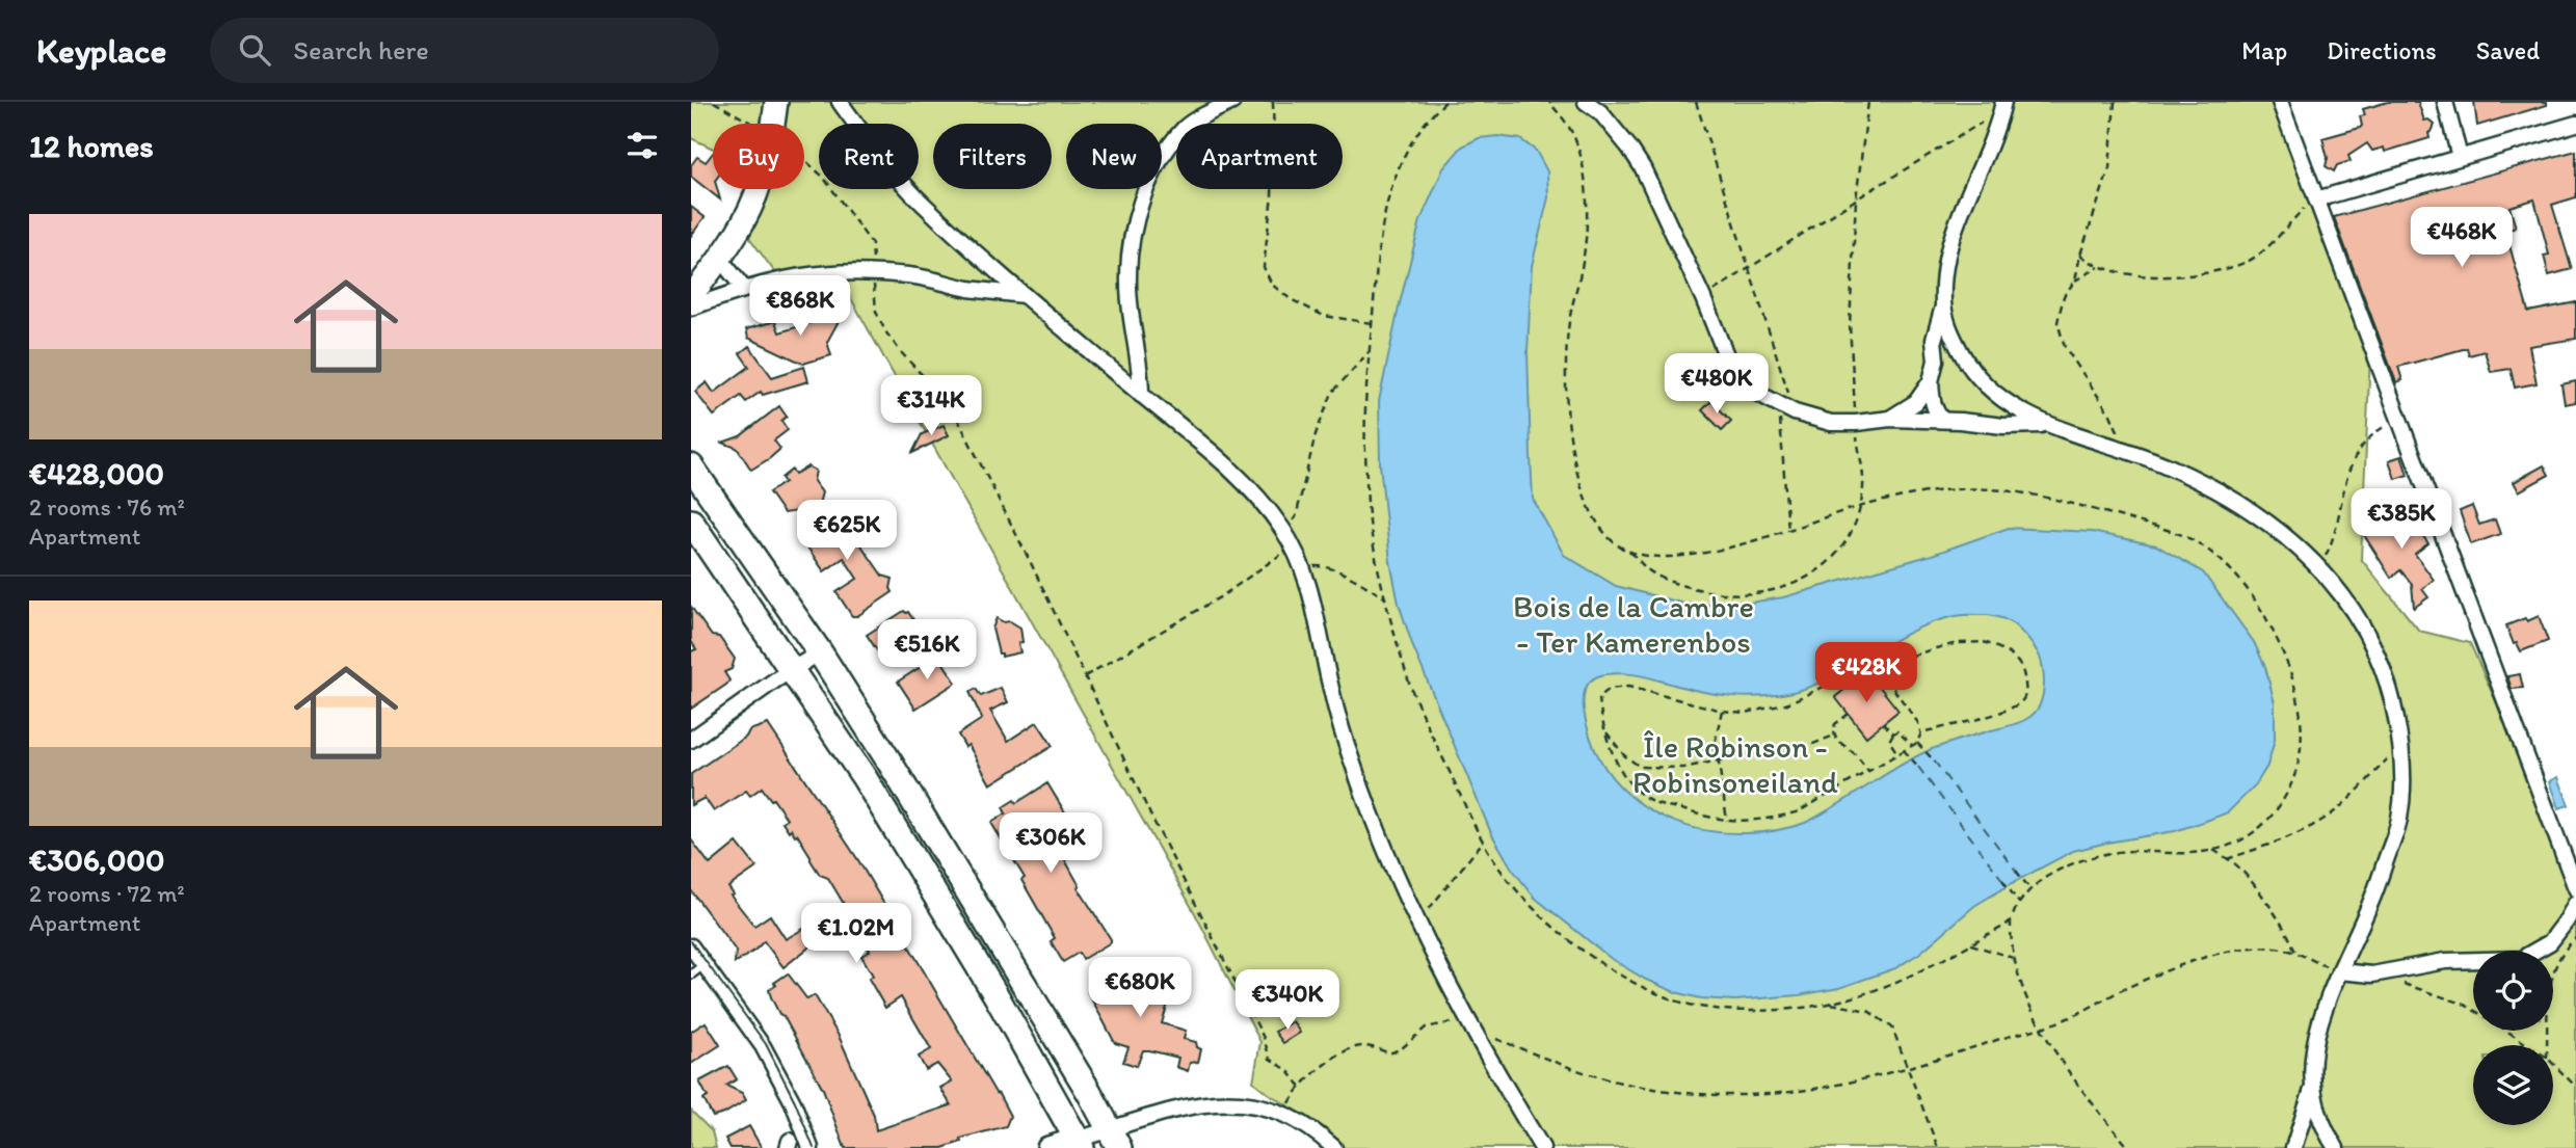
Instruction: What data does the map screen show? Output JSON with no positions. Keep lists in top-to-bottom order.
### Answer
{
  "parks": ["Bois de la Cambre - Ter Kamerenbos", "Île Robinson - Robinsoneiland"],
  "page": {
    "header": "Keyplace",
    "search": "Search here",
    "nav": ["Map", "Directions", "Saved"],
    "heading": "12 homes",
    "chip": [
      "Buy",
      "Rent",
      "Filters",
      "New",
      "Apartment"
    ],
    "list": [
      {
        "name": "€428,000",
        "note": "2 rooms · 76 m² · Apartment"
      },
      {
        "name": "€306,000",
        "note": "2 rooms · 72 m² · Apartment"
      }
    ],
    "price": [
      "€468K",
      "€868K",
      "€480K",
      "€314K",
      "€385K",
      "€625K",
      "€516K",
      "€428K",
      "€306K",
      "€1.02M",
      "€680K",
      "€340K"
    ]
  }
}
